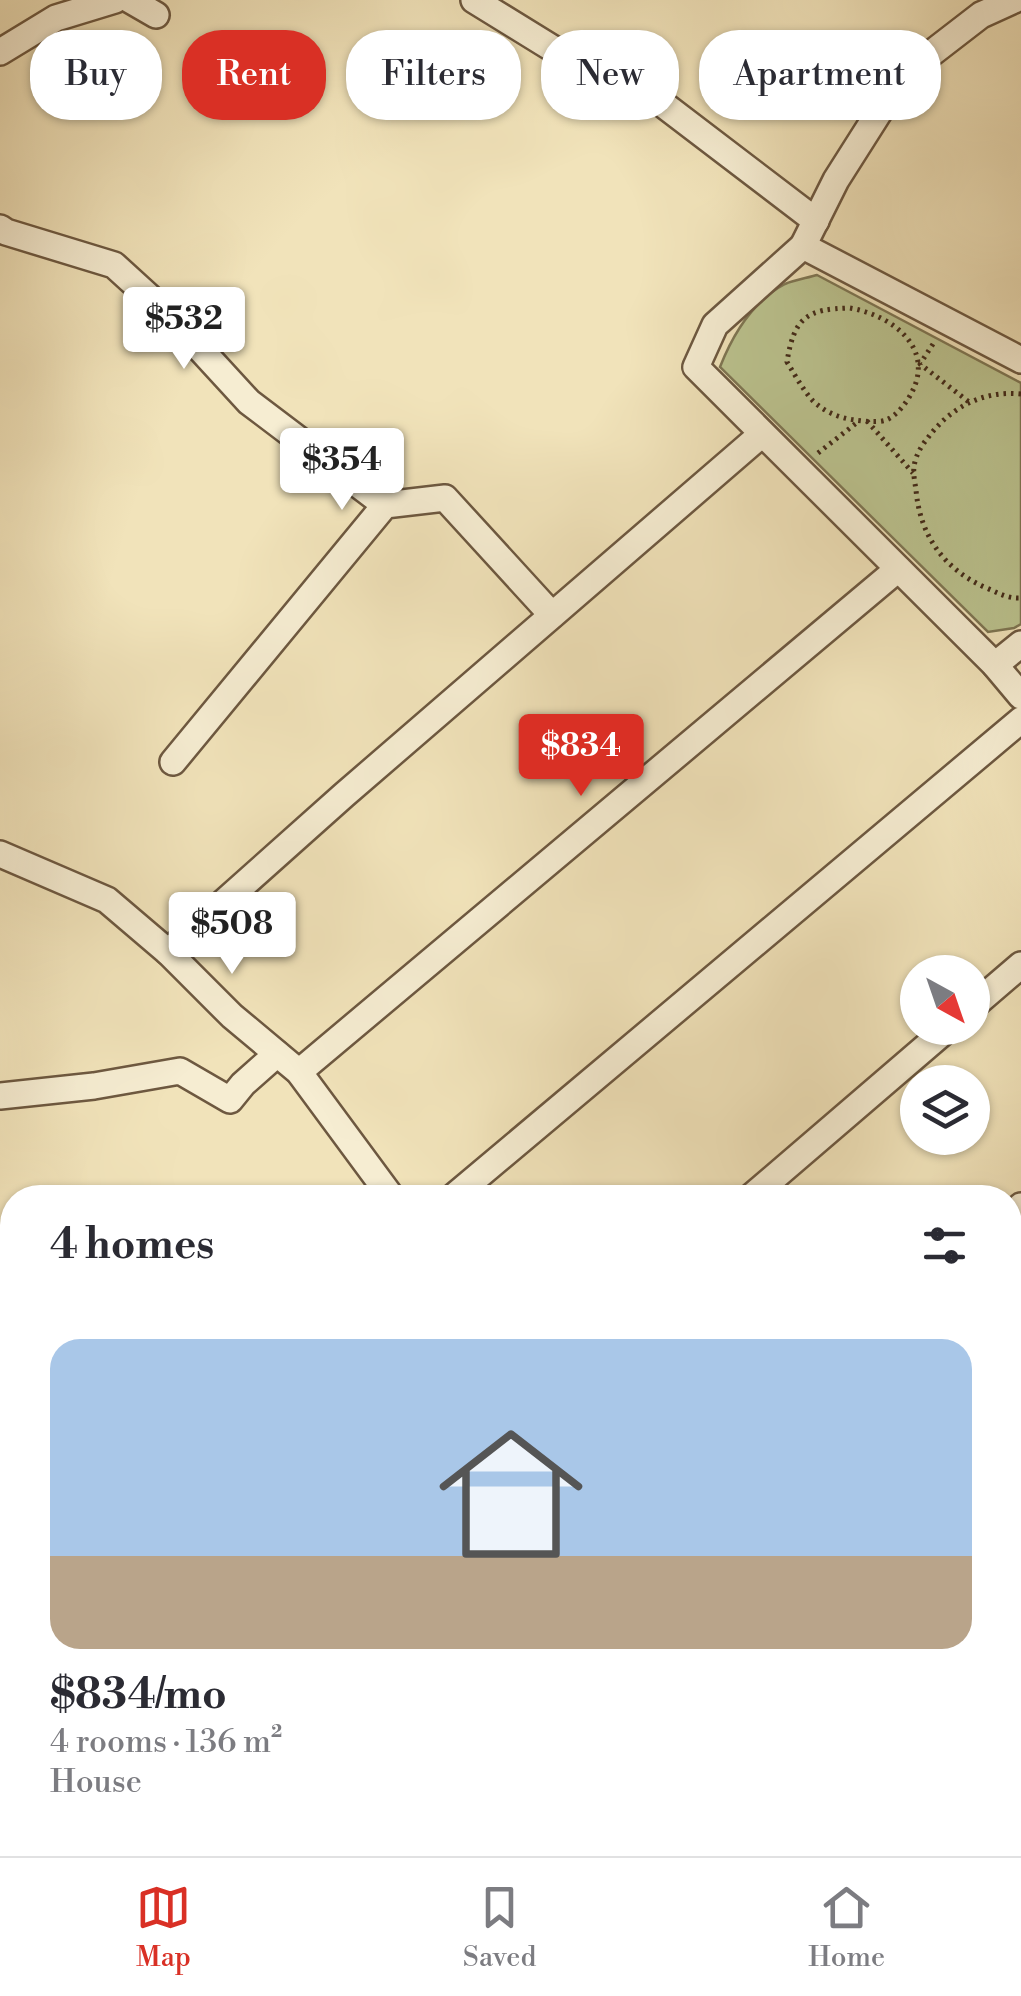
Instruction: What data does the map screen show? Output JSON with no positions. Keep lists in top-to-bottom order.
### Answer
{
  "north": "bottom right",
  "page": {
    "chip": [
      "Buy",
      "Rent",
      "Filters",
      "New",
      "Apartment"
    ],
    "price": [
      "$532",
      "$354",
      "$834",
      "$508"
    ],
    "heading": "4 homes",
    "list": [
      {
        "name": "$834/mo",
        "note": "4 rooms · 136 m² · House"
      }
    ],
    "tabs": ["Map", "Saved", "Home"]
  }
}
